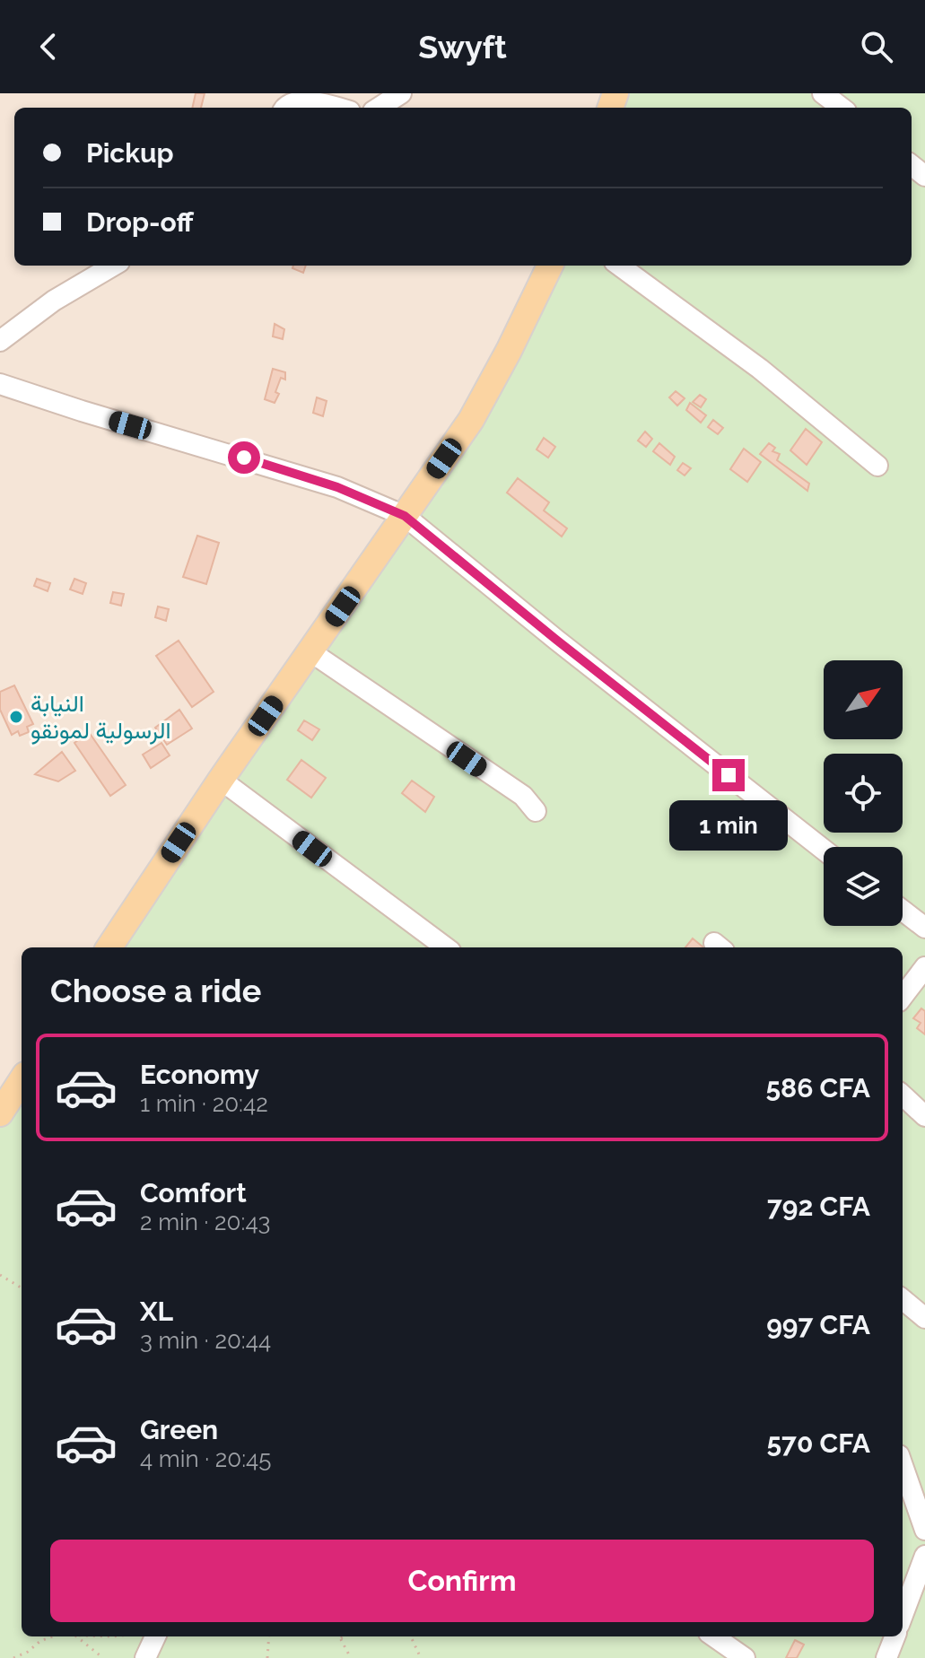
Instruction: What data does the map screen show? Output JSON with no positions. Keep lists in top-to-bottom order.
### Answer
{
  "places": ["النيابة الرسولية لمونقو"],
  "north": "top right",
  "page": {
    "header": "Swyft",
    "banner": ["Pickup", "Drop-off"],
    "bubble": "1 min",
    "heading": "Choose a ride",
    "list": [
      {
        "name": "Economy",
        "note": "1 min · 20:42",
        "value": "586 CFA"
      },
      {
        "name": "Comfort",
        "note": "2 min · 20:43",
        "value": "792 CFA"
      },
      {
        "name": "XL",
        "note": "3 min · 20:44",
        "value": "997 CFA"
      },
      {
        "name": "Green",
        "note": "4 min · 20:45",
        "value": "570 CFA"
      }
    ],
    "buttons": "Confirm"
  }
}
